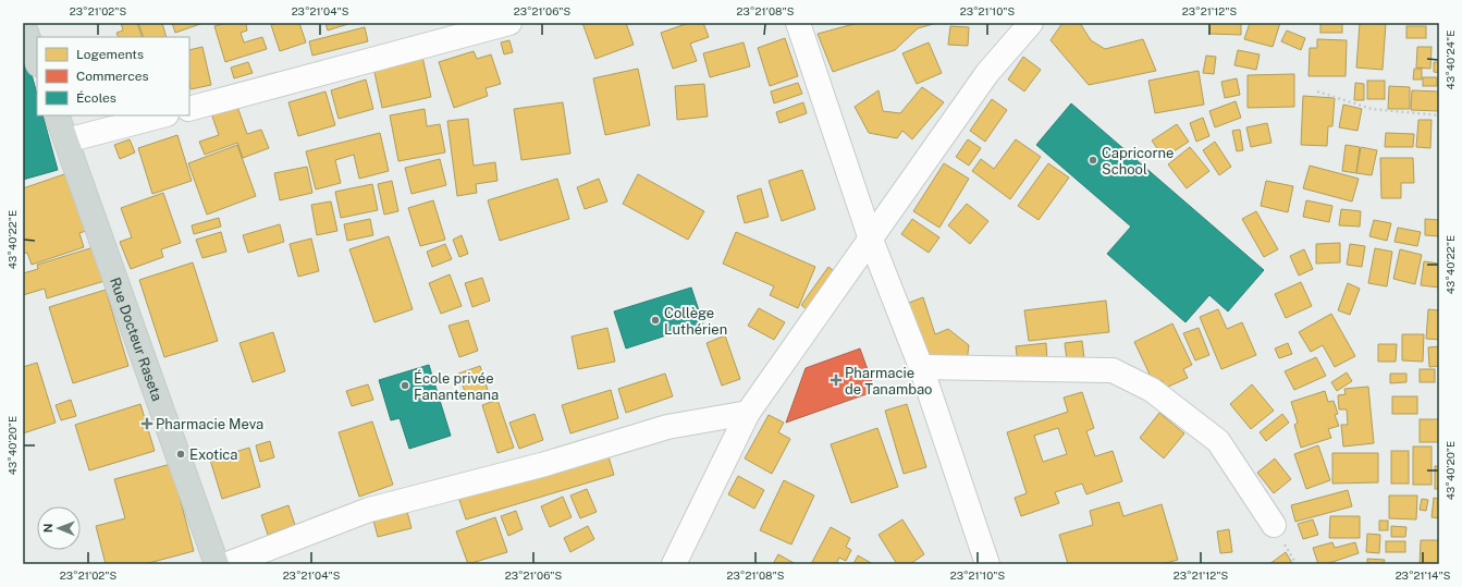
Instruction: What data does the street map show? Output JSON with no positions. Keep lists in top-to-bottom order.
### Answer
{
  "streets": {
    "main road": ["Rue Docteur Raseta"]
  },
  "places": {
    "other": [
      "Capricorne School",
      "Collège Luthérien",
      "École privée Fanantenana",
      "Exotica"
    ],
    "health": ["Pharmacie de Tanambao", "Pharmacie Meva"]
  },
  "legend": ["Logements", "Commerces", "Écoles"],
  "north": "left",
  "coordinates": [
    "23°21'02\"S",
    "23°21'04\"S",
    "23°21'06\"S",
    "23°21'08\"S",
    "23°21'10\"S",
    "23°21'12\"S",
    "43°40'24\"E",
    "43°40'22\"E",
    "43°40'20\"E",
    "23°21'14\"S"
  ]
}
